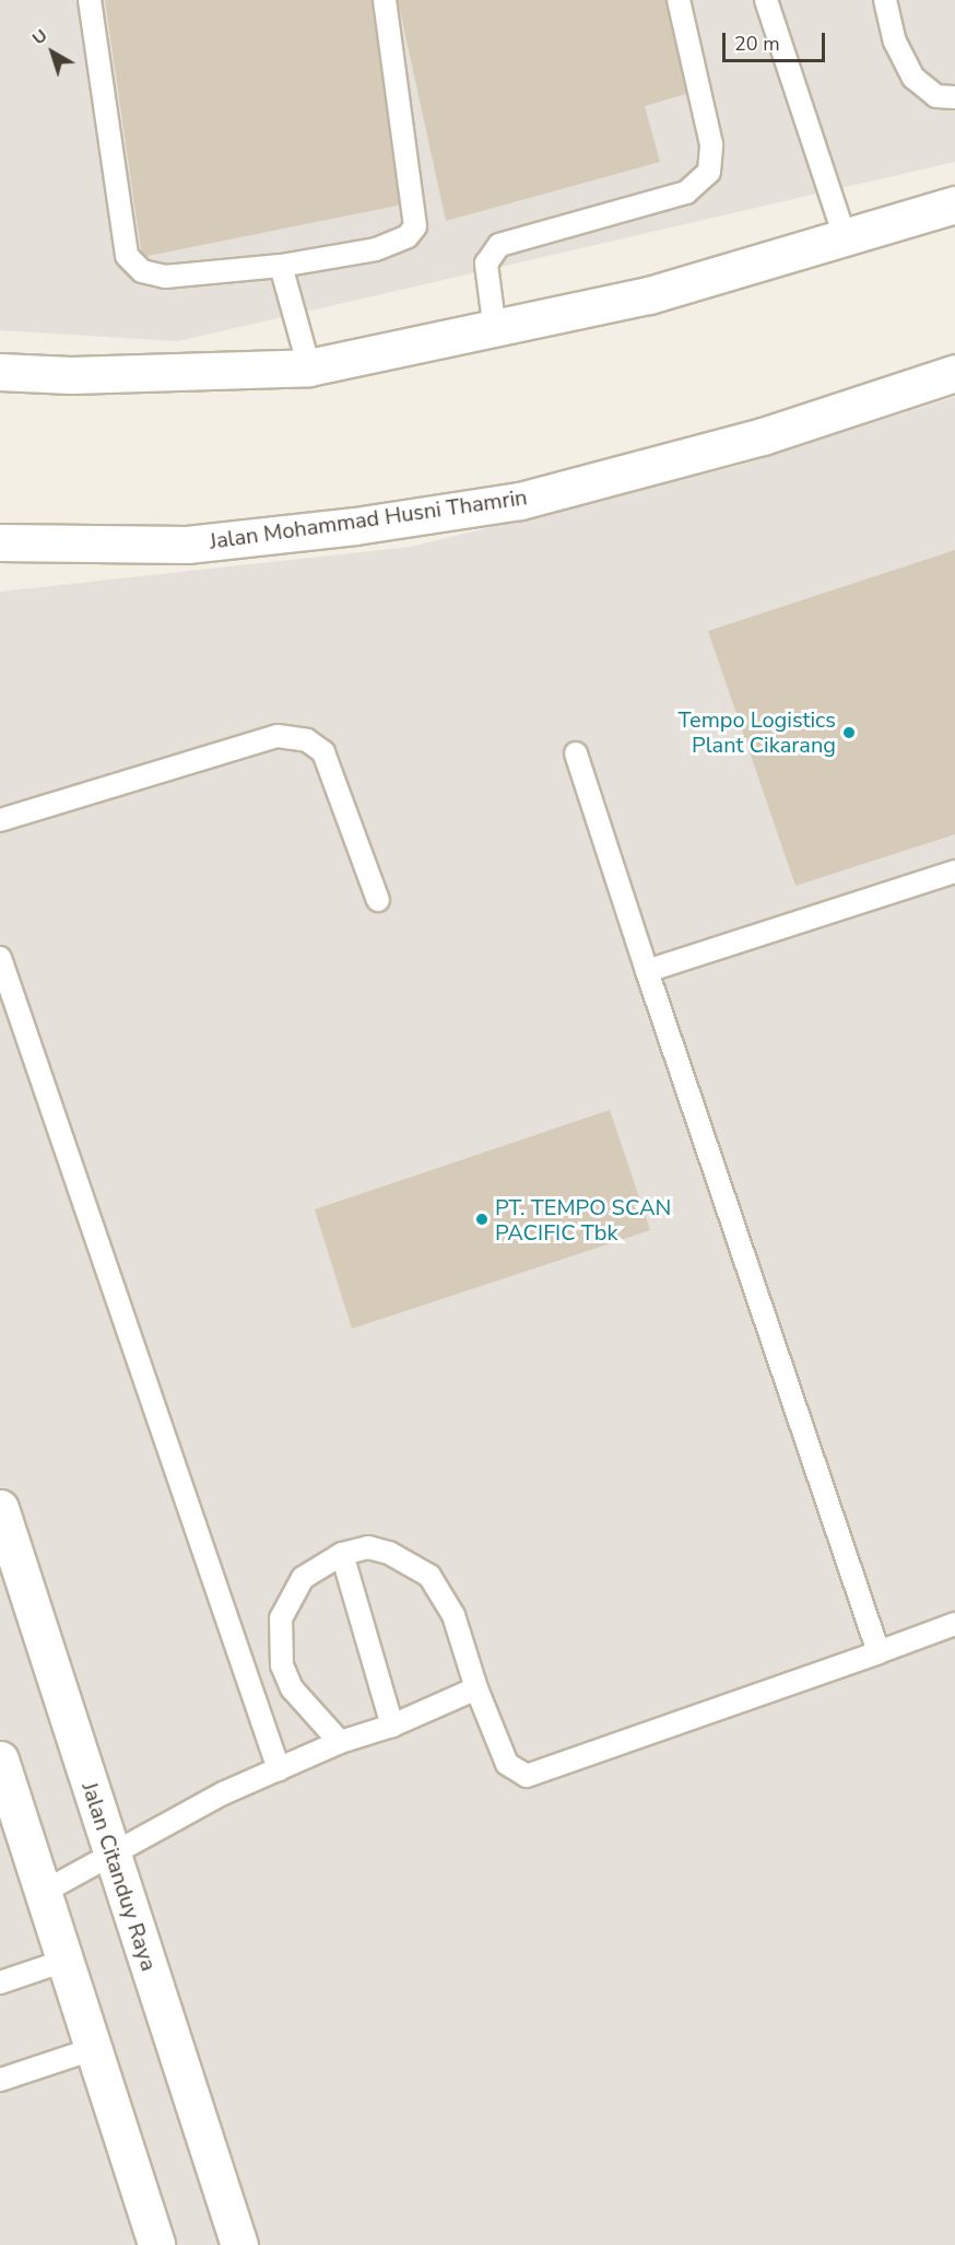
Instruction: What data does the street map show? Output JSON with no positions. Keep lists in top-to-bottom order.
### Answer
{
  "streets": {
    "street": ["Jalan Mohammad Husni Thamrin", "Jalan Citanduy Raya"]
  },
  "places": ["Tempo Logistics Plant Cikarang", "PT. TEMPO SCAN PACIFIC Tbk"],
  "scale_bar": "20 m",
  "north": "top left"
}
